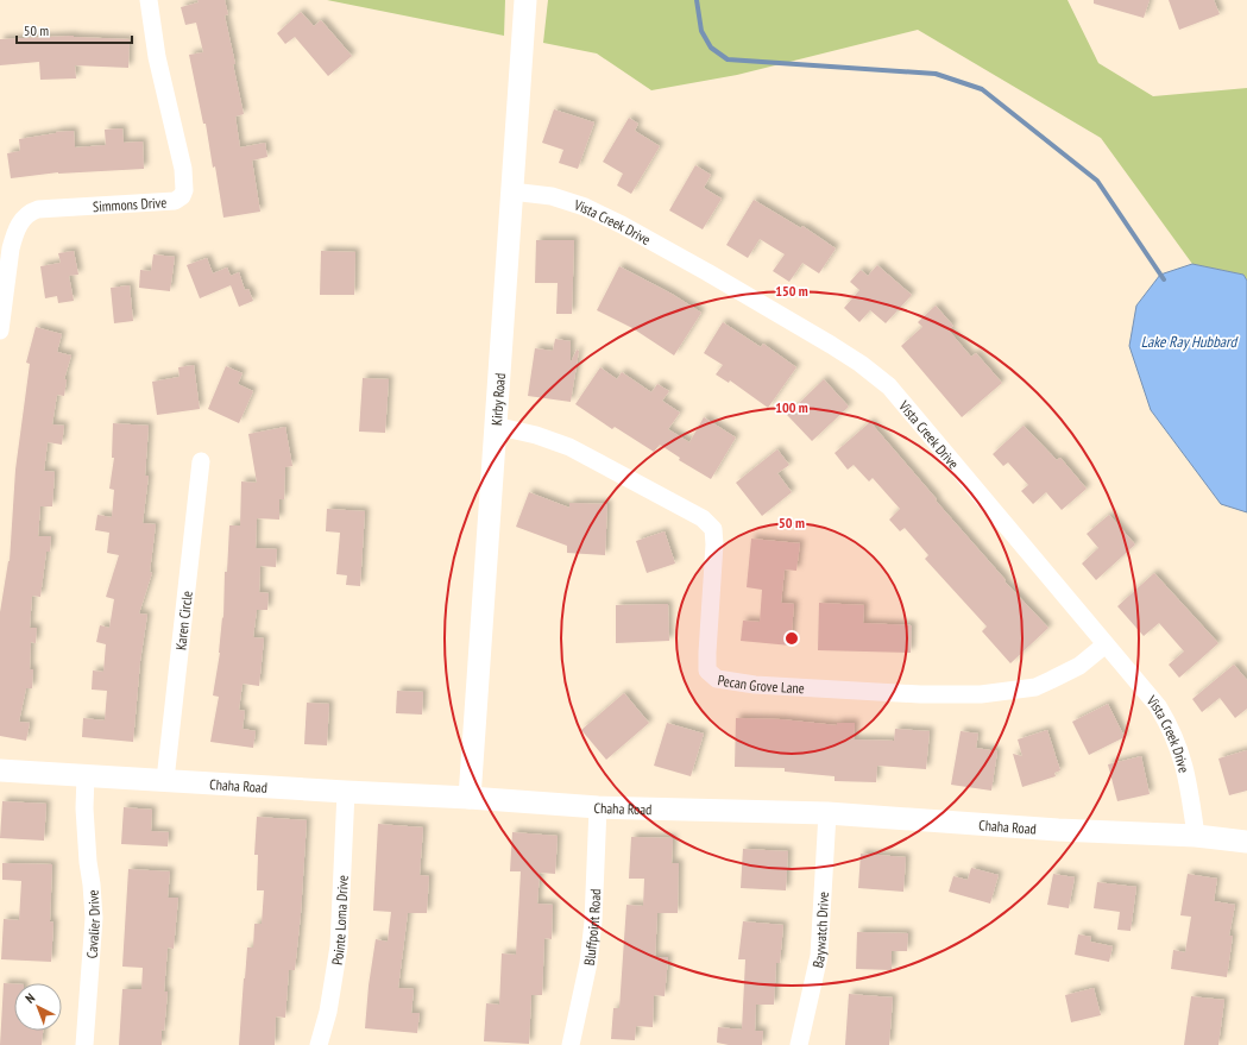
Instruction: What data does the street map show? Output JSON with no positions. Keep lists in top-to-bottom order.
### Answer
{
  "streets": {
    "street": [
      "Simmons Drive",
      "Vista Creek Drive",
      "Kirby Road",
      "Karen Circle",
      "Pecan Grove Lane",
      "Chaha Road",
      "Pointe Loma Drive",
      "Cavalier Drive",
      "Bluffpoint Road",
      "Baywatch Drive"
    ]
  },
  "crossings": [
    ["Vista Creek Drive", "Kirby Road"],
    ["Vista Creek Drive", "Pecan Grove Lane"],
    ["Vista Creek Drive", "Chaha Road"],
    ["Kirby Road", "Pecan Grove Lane"],
    ["Kirby Road", "Chaha Road"],
    ["Karen Circle", "Chaha Road"],
    ["Chaha Road", "Pointe Loma Drive"],
    ["Chaha Road", "Cavalier Drive"],
    ["Chaha Road", "Bluffpoint Road"],
    ["Chaha Road", "Baywatch Drive"]
  ],
  "water": ["Lake Ray Hubbard"],
  "scale_bar": "50 m",
  "north": "top left",
  "rings": ["150 m", "100 m", "50 m"]
}
